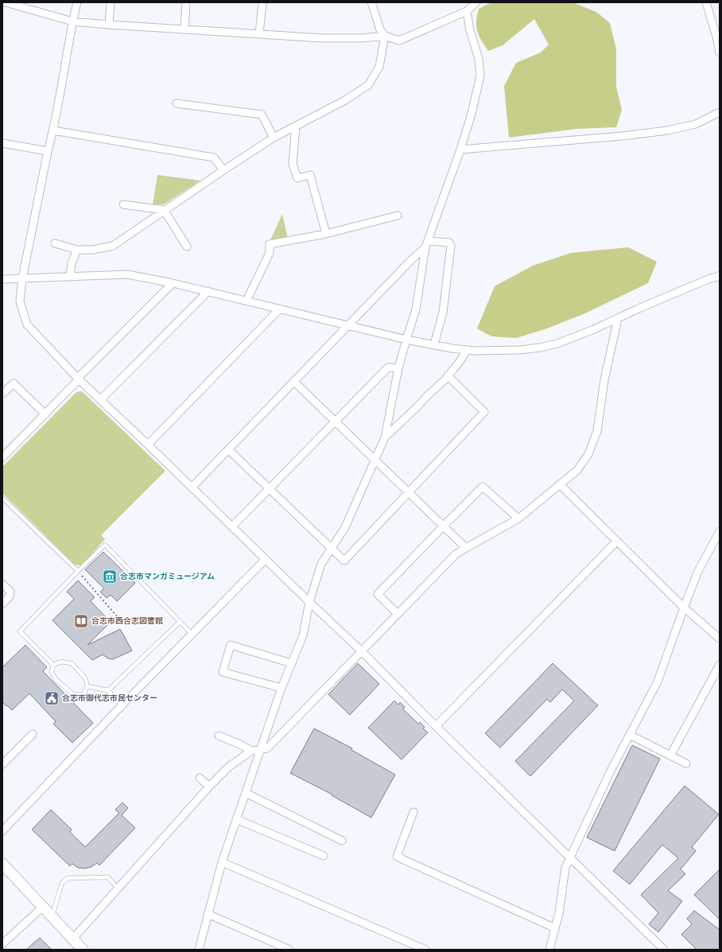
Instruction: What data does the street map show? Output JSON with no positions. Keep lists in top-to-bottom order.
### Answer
{
  "places": {
    "museum": ["合志市マンガミュージアム"],
    "library": ["合志市西合志図書館"],
    "public building": ["合志市御代志市民センター"]
  }
}
